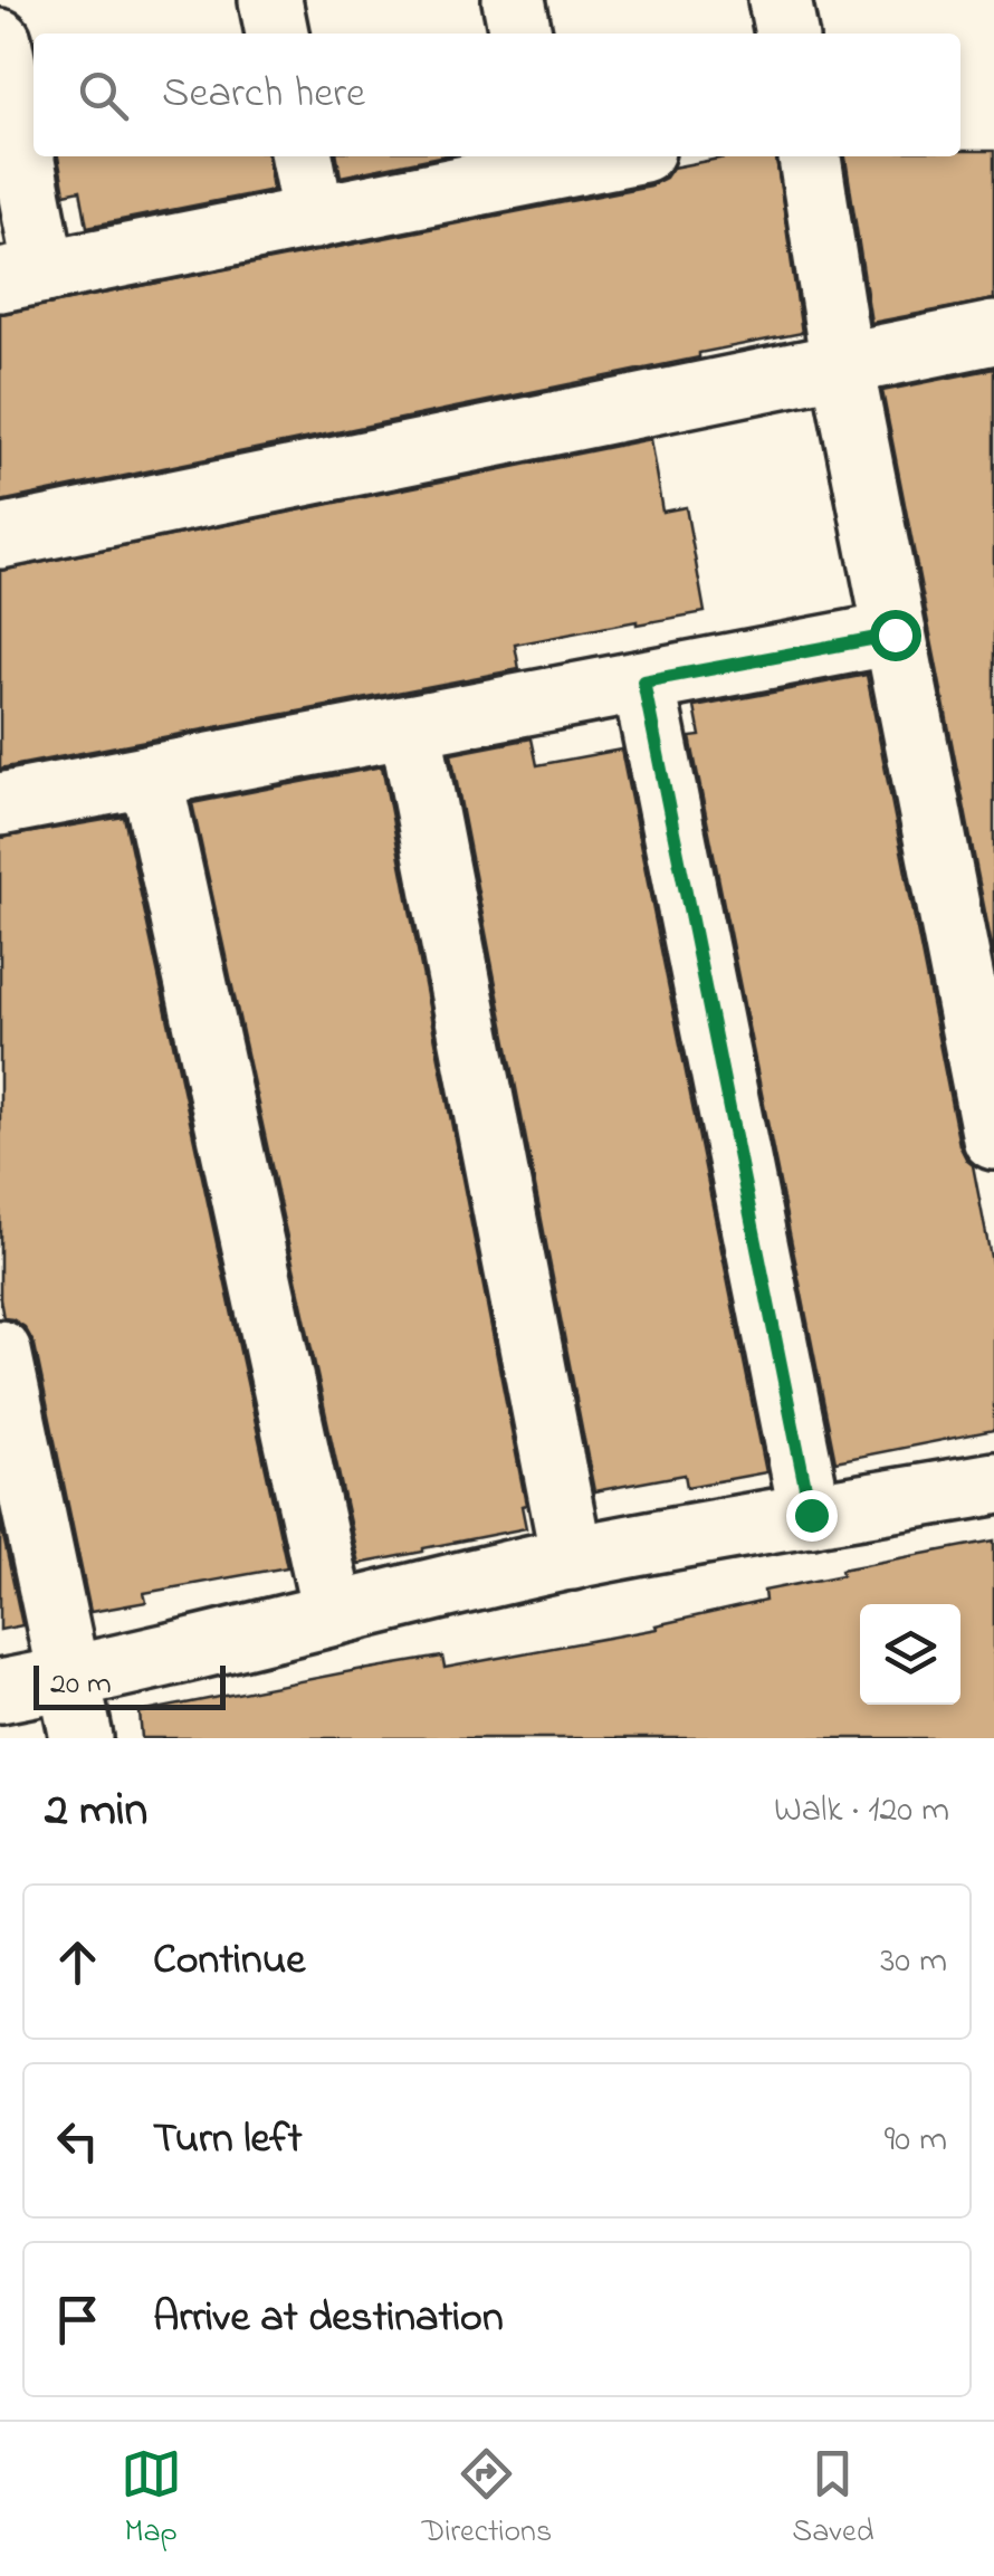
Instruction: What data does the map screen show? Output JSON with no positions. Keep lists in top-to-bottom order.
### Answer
{
  "scale_bar": "20 m",
  "page": {
    "search": "Search here",
    "scale": "20 m",
    "heading": ["2 min", "Walk · 120 m"],
    "list": [
      ["Continue", "30 m"],
      ["Turn left", "90 m"],
      "Arrive at destination"
    ],
    "nav": ["Map", "Directions", "Saved"]
  }
}
